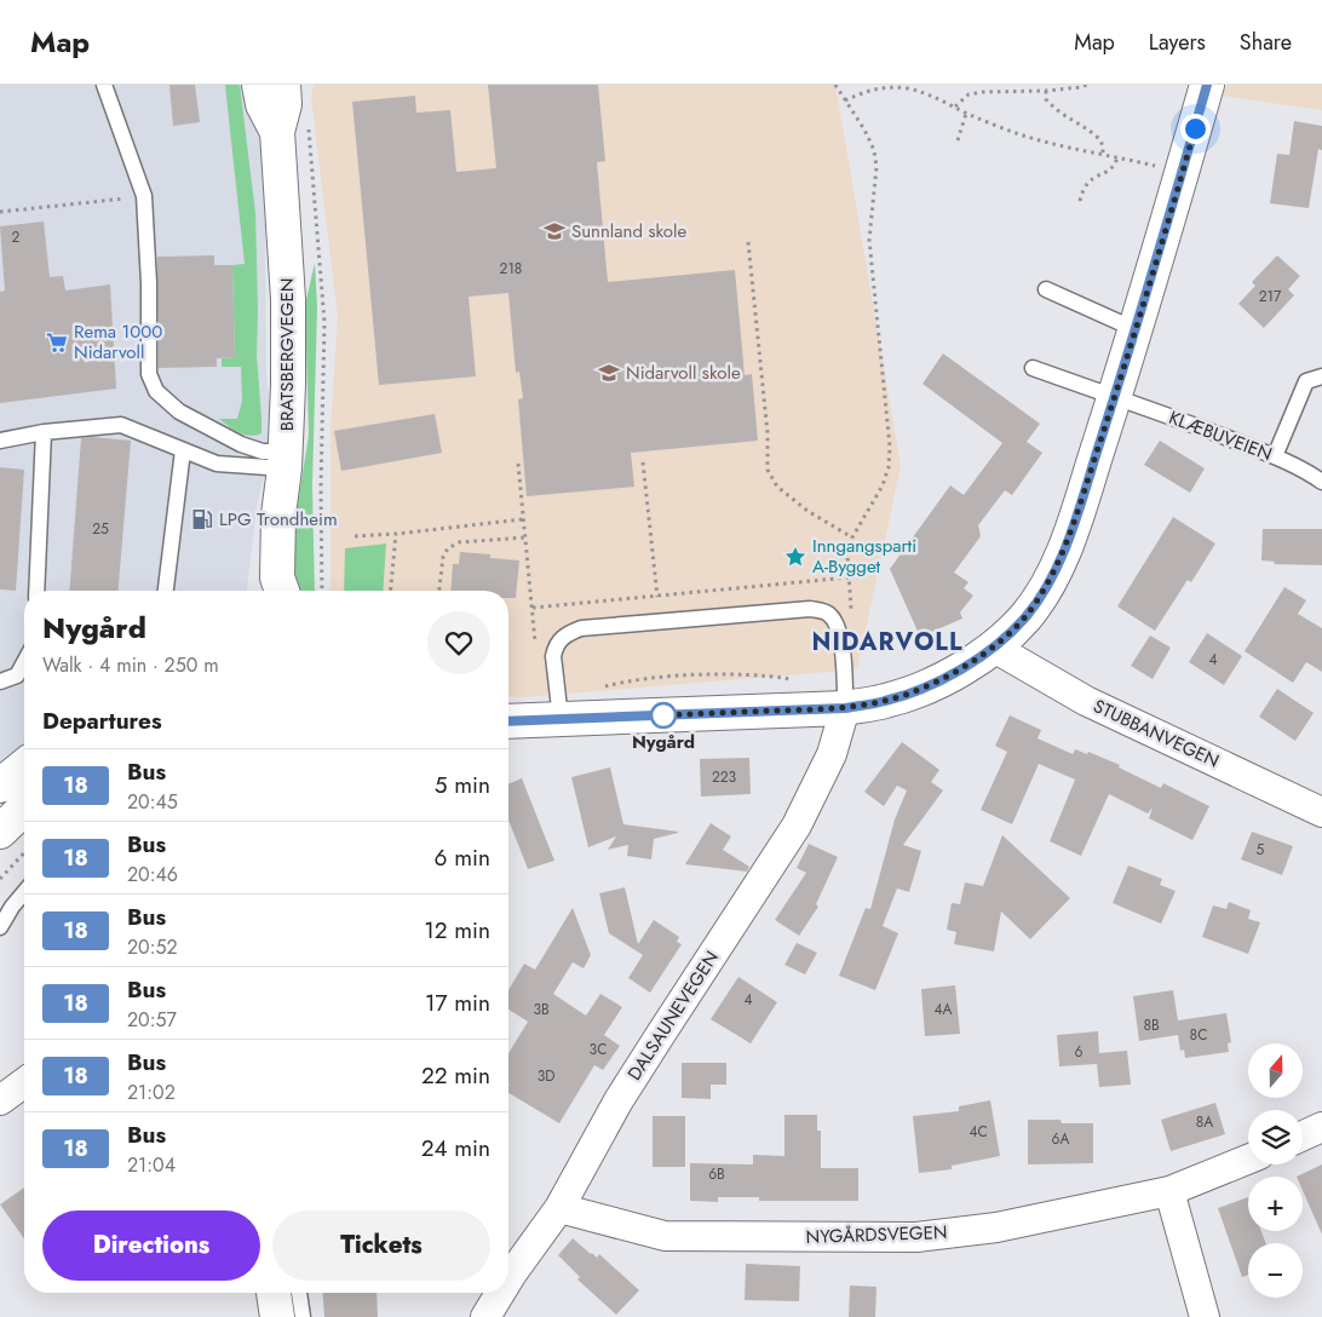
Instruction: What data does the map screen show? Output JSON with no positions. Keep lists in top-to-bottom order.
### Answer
{
  "streets": {
    "street": [
      "BRATSBERGVEGEN",
      "STUBBANVEGEN",
      "DALSAUNEVEGEN",
      "NYGÅRDSVEGEN"
    ],
    "lane": ["KLÆBUVEIEN"]
  },
  "crossings": [
    ["DALSAUNEVEGEN", "NYGÅRDSVEGEN"]
  ],
  "districts": ["NIDARVOLL"],
  "places": {
    "school or university": ["Sunnland skole", "Nidarvoll skole"],
    "supermarket": ["Rema 1000 Nidarvoll"],
    "fuel station": ["LPG Trondheim"],
    "place": ["Inngangsparti A-Bygget"],
    "other": ["Nygård"]
  },
  "lines": ["bus line 18"],
  "house_numbers": [
    "2",
    "218",
    "217",
    "25",
    "4",
    "223",
    "5",
    "4",
    "3B",
    "4A",
    "8B",
    "8C",
    "3C",
    "6",
    "3D",
    "8A",
    "4C",
    "6A",
    "6B"
  ],
  "north": "top",
  "page": {
    "header": "Map",
    "nav": ["Map", "Layers", "Share"],
    "heading": [
      ["Nygård", "Walk · 4 min · 250 m"],
      "Departures"
    ],
    "list": [
      {
        "mark": "18",
        "name": "Bus",
        "note": "20:45",
        "value": "5 min"
      },
      {
        "mark": "18",
        "name": "Bus",
        "note": "20:46",
        "value": "6 min"
      },
      {
        "mark": "18",
        "name": "Bus",
        "note": "20:52",
        "value": "12 min"
      },
      {
        "mark": "18",
        "name": "Bus",
        "note": "20:57",
        "value": "17 min"
      },
      {
        "mark": "18",
        "name": "Bus",
        "note": "21:02",
        "value": "22 min"
      },
      {
        "mark": "18",
        "name": "Bus",
        "note": "21:04",
        "value": "24 min"
      }
    ],
    "map_buttons": ["+", "−"],
    "buttons": ["Directions", "Tickets"]
  }
}
